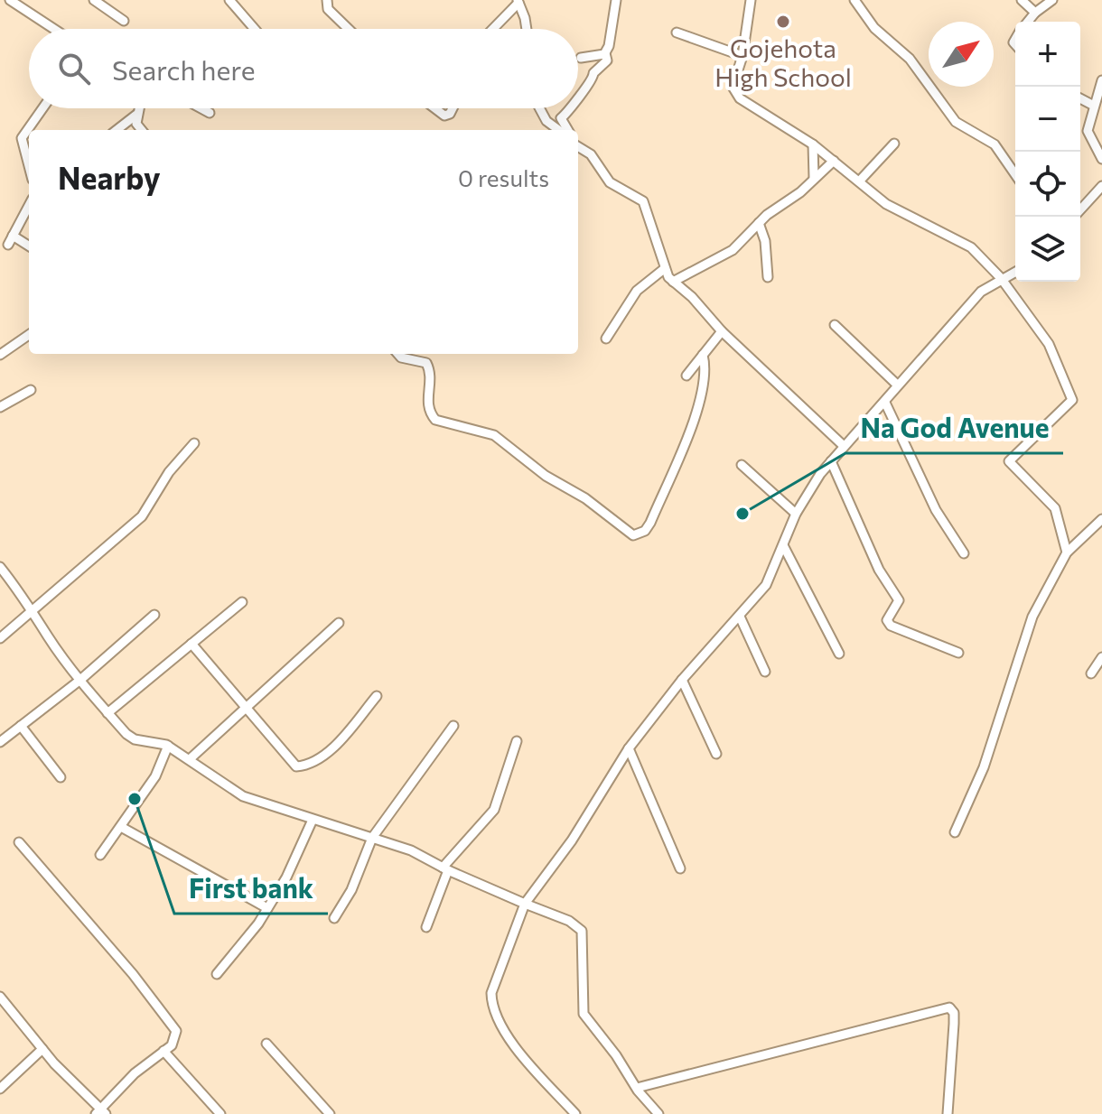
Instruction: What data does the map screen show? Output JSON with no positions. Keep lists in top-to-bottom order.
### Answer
{
  "places": ["Gojehota High School", "Na God Avenue", "First bank"],
  "north": "top right",
  "page": {
    "map_buttons": ["+", "−"],
    "search": "Search here",
    "heading": ["Nearby", "0 results"]
  }
}
